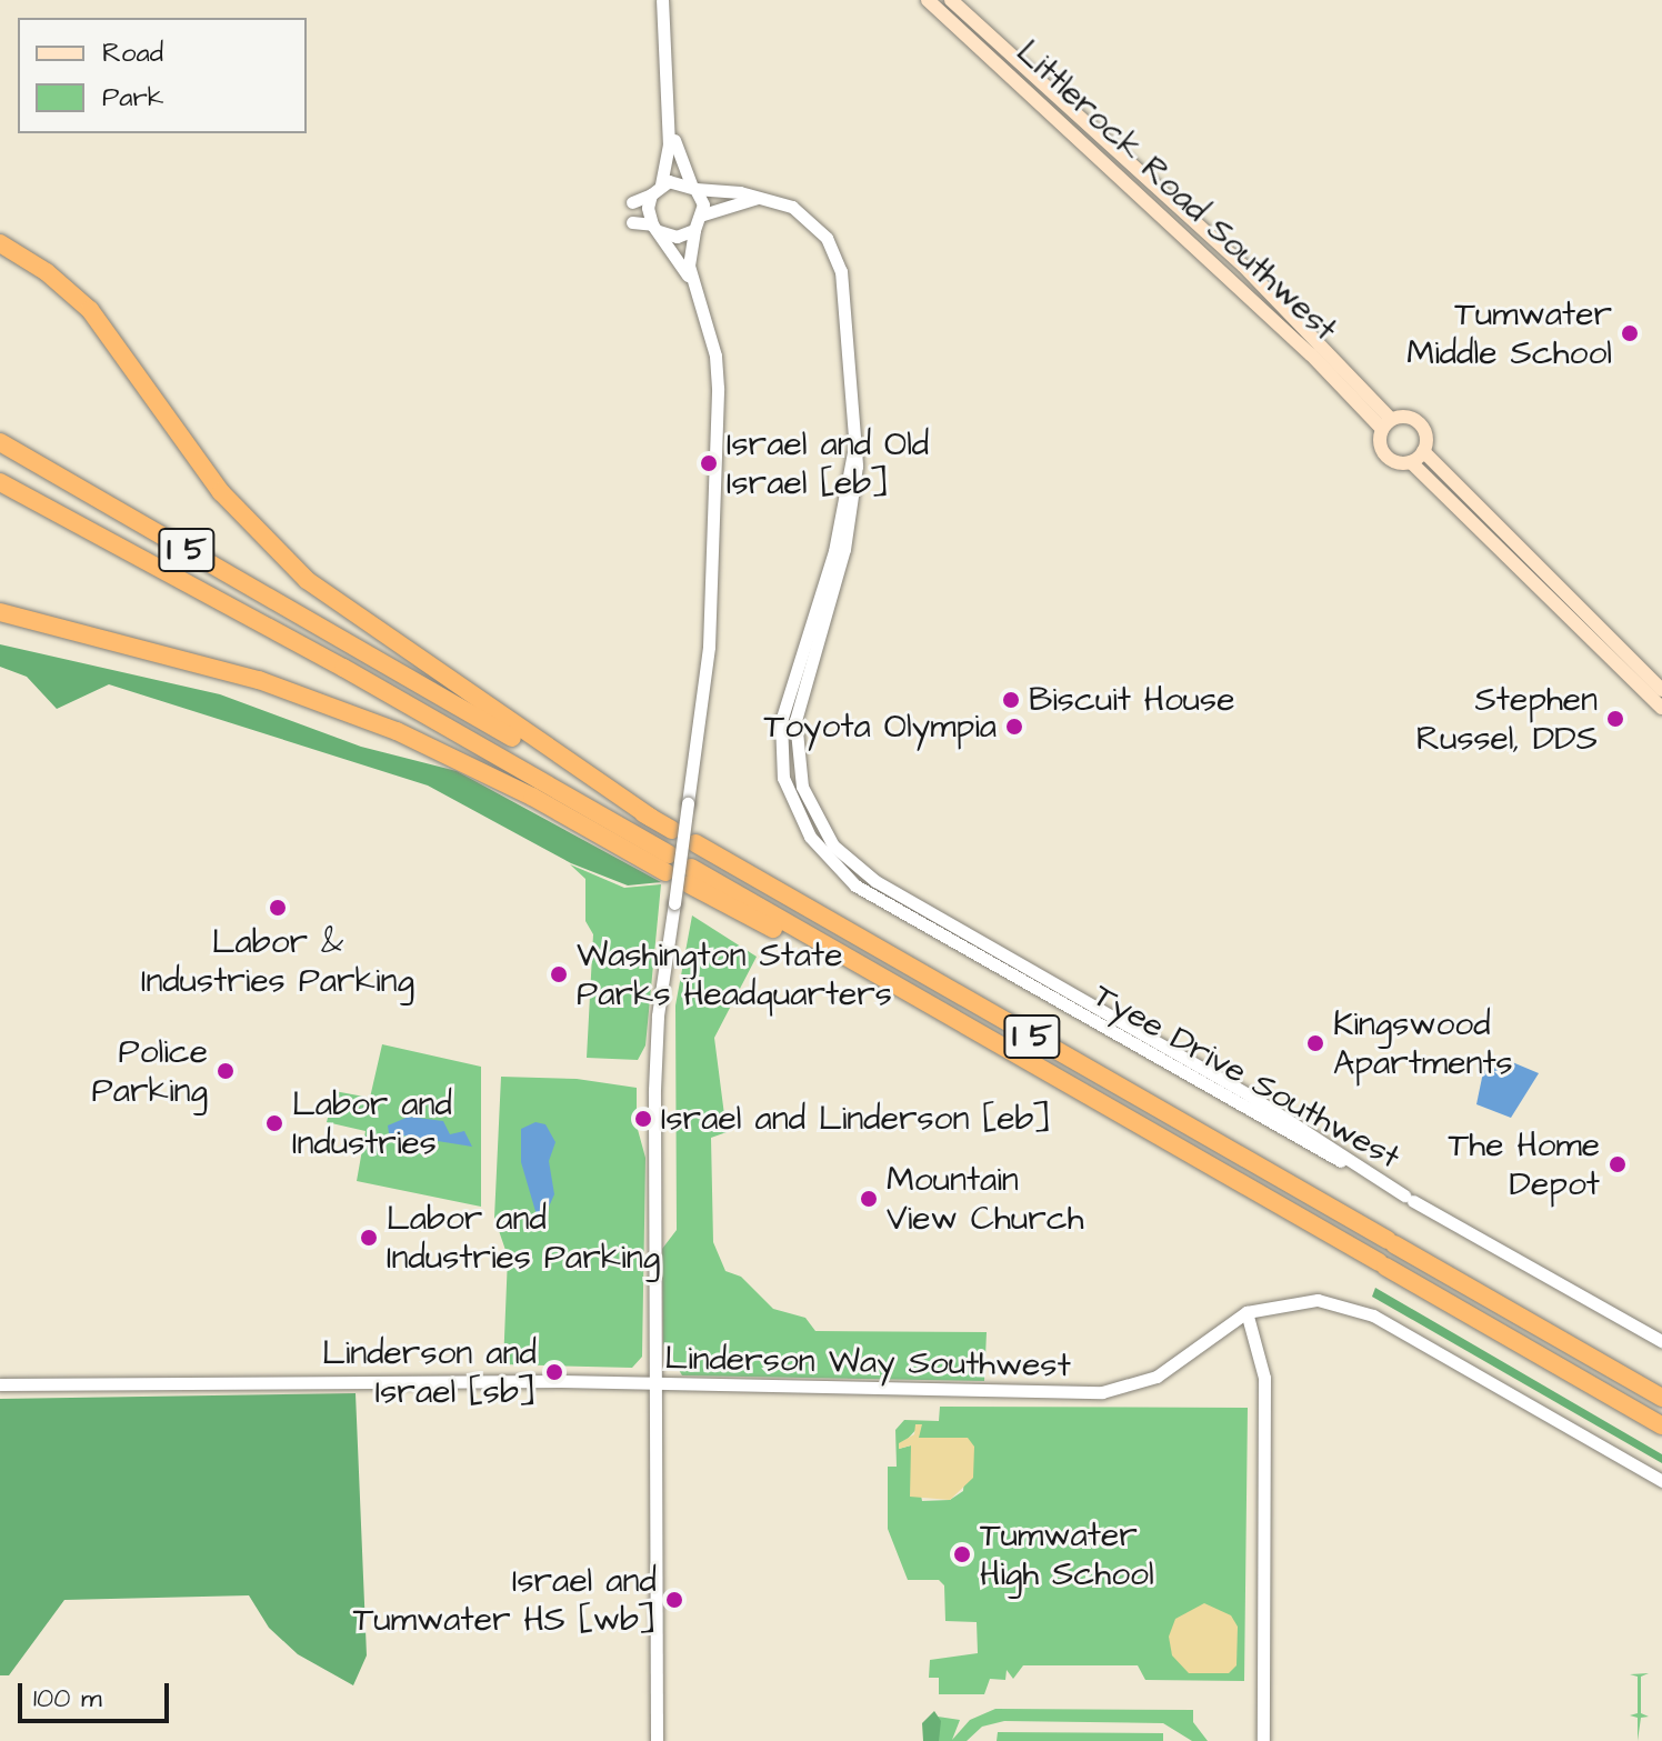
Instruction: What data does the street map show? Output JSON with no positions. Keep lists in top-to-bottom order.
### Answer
{
  "streets": {
    "highway": ["I 5"],
    "main road": ["Littlerock Road Southwest"],
    "street": ["Tyee Drive Southwest", "Linderson Way Southwest"]
  },
  "places": [
    "Tumwater Middle School",
    "Israel and Old Israel [eb]",
    "Biscuit House",
    "Stephen Russel, DDS",
    "Toyota Olympia",
    "Labor & Industries Parking",
    "Washington State Parks Headquarters",
    "Kingswood Apartments",
    "Police Parking",
    "Israel and Linderson [eb]",
    "Labor and Industries",
    "The Home Depot",
    "Mountain View Church",
    "Labor and Industries Parking",
    "Linderson and Israel [sb]",
    "Tumwater High School",
    "Israel and Tumwater HS [wb]"
  ],
  "legend": ["Road", "Park"],
  "scale_bar": "100 m"
}
